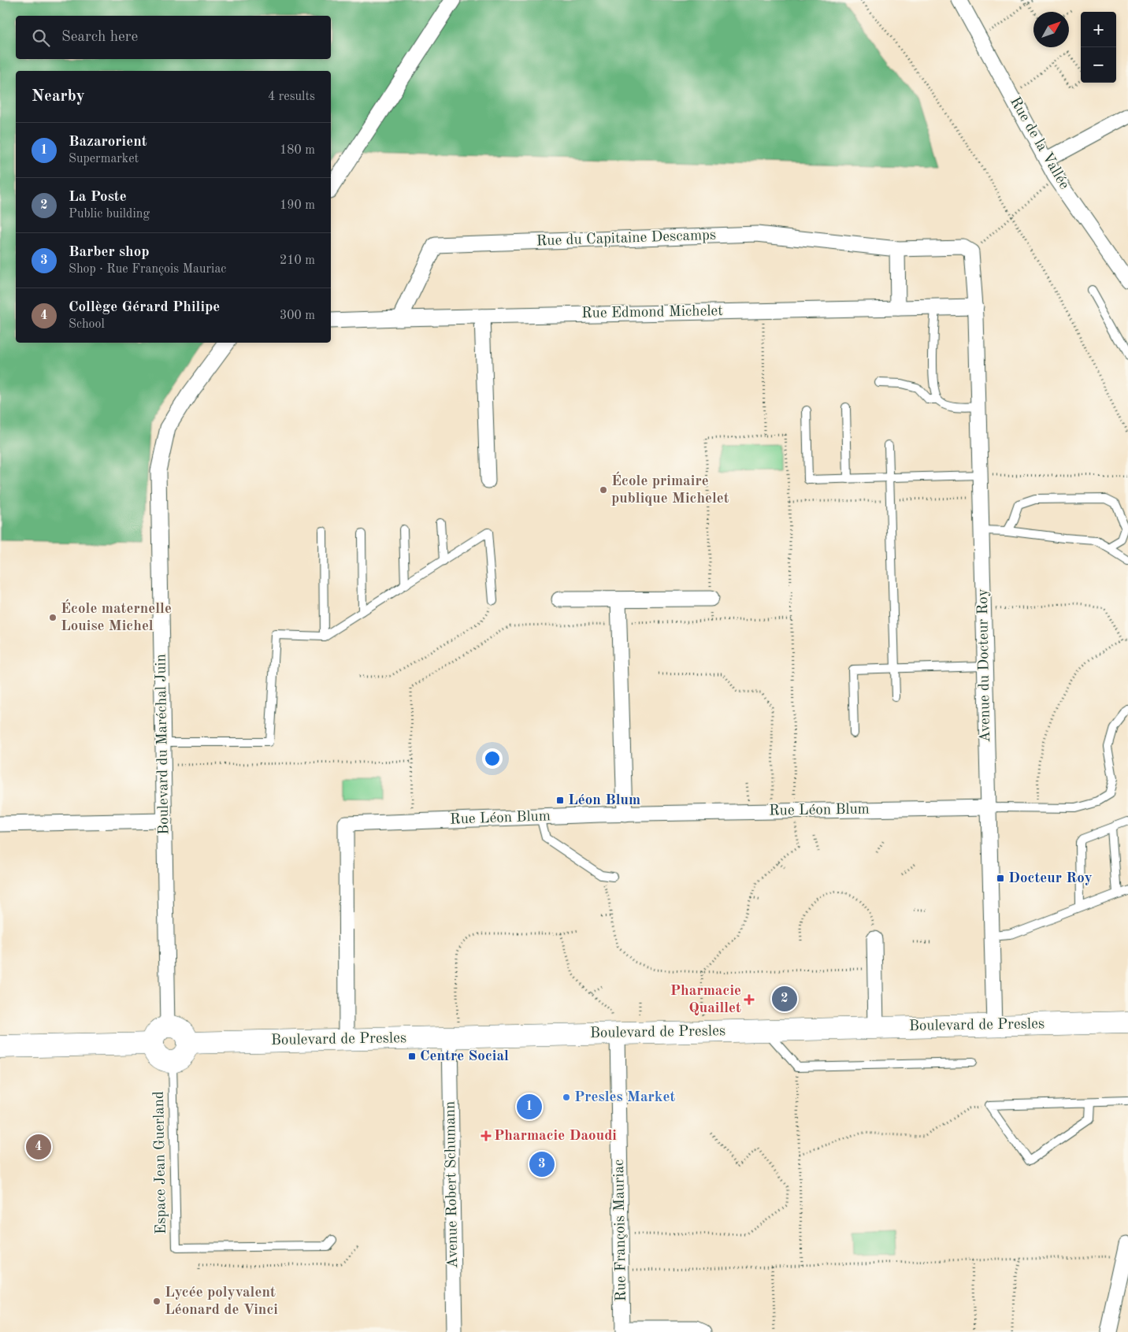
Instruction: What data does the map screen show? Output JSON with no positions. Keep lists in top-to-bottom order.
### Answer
{
  "streets": {
    "street": [
      "Rue de la Vallée",
      "Rue du Capitaine Descamps",
      "Rue Edmond Michelet",
      "Avenue du Docteur Roy",
      "Boulevard du Maréchal Juin",
      "Rue Léon Blum",
      "Boulevard de Presles",
      "Avenue Robert Schumann",
      "Rue François Mauriac"
    ],
    "lane": ["Espace Jean Guerland"]
  },
  "crossings": [
    ["Rue du Capitaine Descamps", "Rue Edmond Michelet"],
    ["Rue Edmond Michelet", "Avenue du Docteur Roy"],
    ["Avenue du Docteur Roy", "Rue Léon Blum"],
    ["Avenue du Docteur Roy", "Boulevard de Presles"],
    ["Boulevard du Maréchal Juin", "Boulevard de Presles"],
    ["Boulevard du Maréchal Juin", "Espace Jean Guerland"],
    ["Rue Léon Blum", "Boulevard de Presles"],
    ["Boulevard de Presles", "Espace Jean Guerland"],
    ["Boulevard de Presles", "Avenue Robert Schumann"],
    ["Boulevard de Presles", "Rue François Mauriac"]
  ],
  "places": {
    "other": [
      "École primaire publique Michelet",
      "École maternelle Louise Michel",
      "Presles Market",
      "Lycée polyvalent Léonard de Vinci"
    ],
    "transit": ["Léon Blum", "Docteur Roy", "Centre Social"],
    "health": ["Pharmacie Quaillet", "Pharmacie Daoudi"]
  },
  "north": "top right",
  "page": {
    "map_buttons": ["+", "−"],
    "search": "Search here",
    "heading": ["Nearby", "4 results"],
    "list": [
      {
        "mark": "1",
        "name": "Bazarorient",
        "note": "Supermarket",
        "value": "180 m"
      },
      {
        "mark": "2",
        "name": "La Poste",
        "note": "Public building",
        "value": "190 m"
      },
      {
        "mark": "3",
        "name": "Barber shop",
        "note": "Shop · Rue François Mauriac",
        "value": "210 m"
      },
      {
        "mark": "4",
        "name": "Collège Gérard Philipe",
        "note": "School",
        "value": "300 m"
      }
    ],
    "pins": [
      "2",
      "1",
      "4",
      "3"
    ]
  }
}
